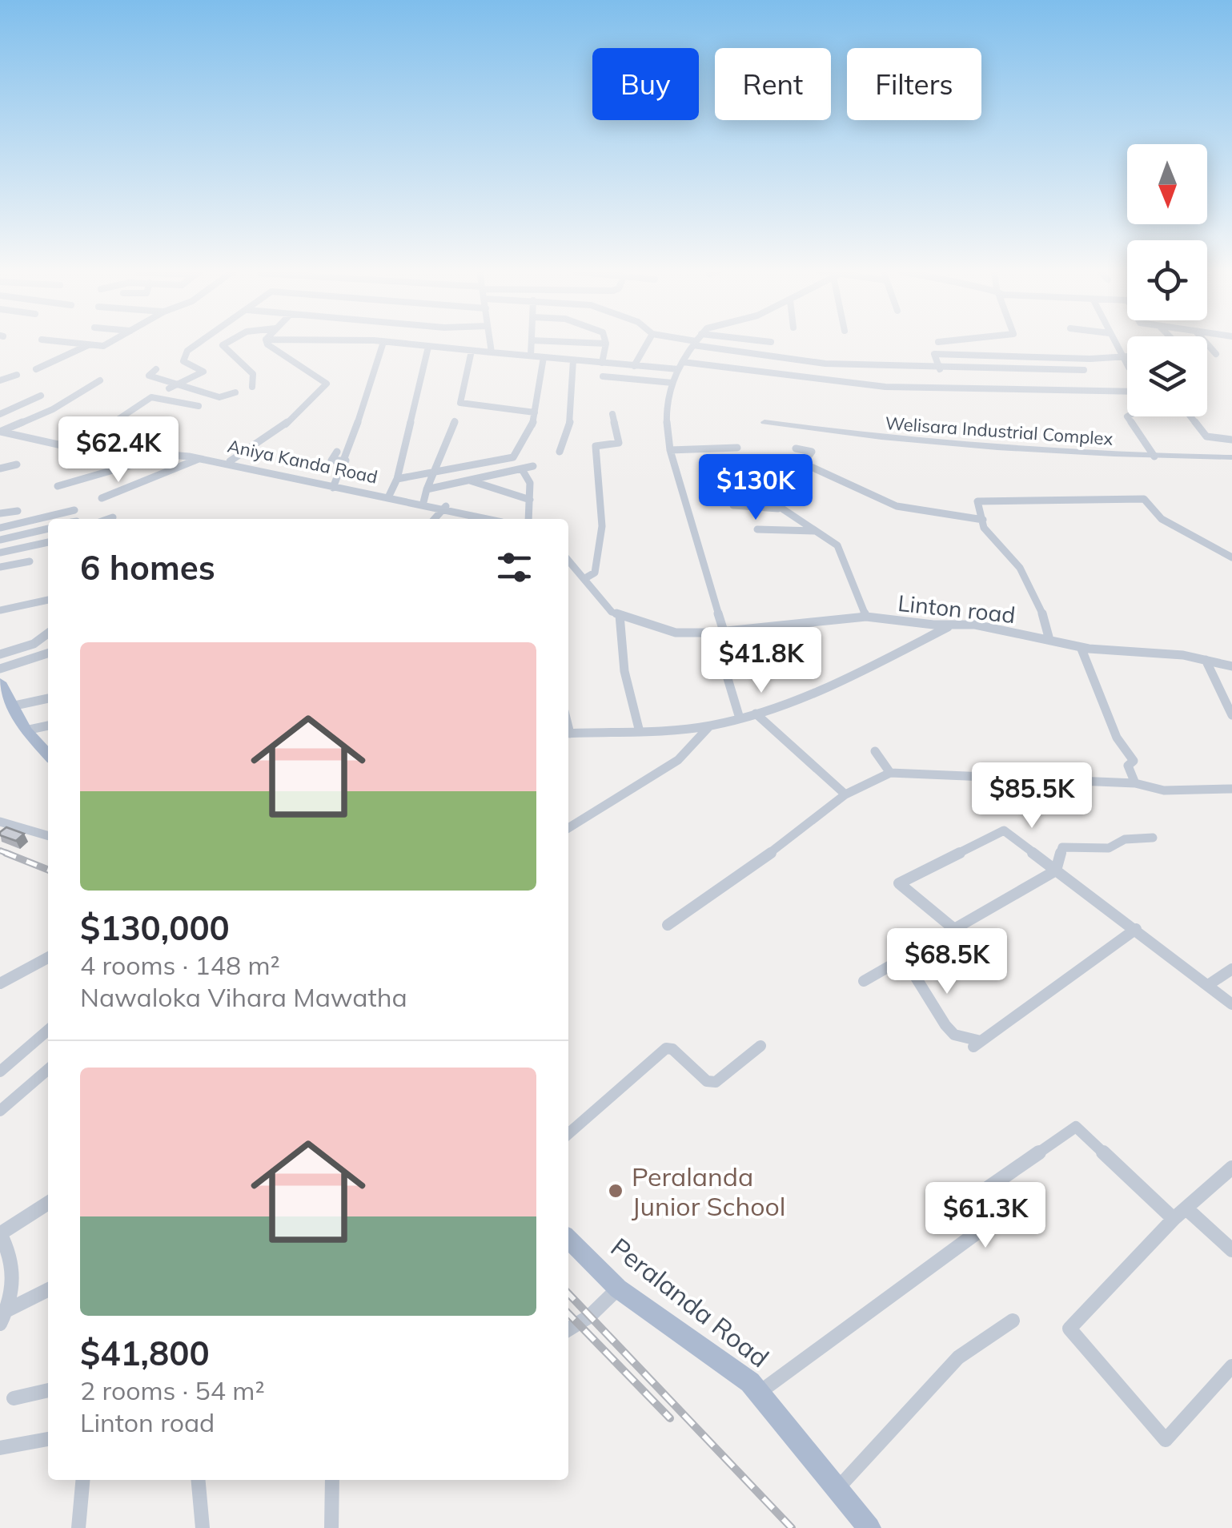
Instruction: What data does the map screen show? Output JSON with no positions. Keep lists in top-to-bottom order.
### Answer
{
  "streets": {
    "main road": ["Peralanda Road"],
    "street": ["Welisara Industrial Complex", "Aniya Kanda Road", "Linton road"]
  },
  "places": ["Peralanda Junior School"],
  "north": "bottom",
  "page": {
    "chip": ["Buy", "Rent", "Filters"],
    "price": [
      "$62.4K",
      "$130K",
      "$41.8K",
      "$85.5K",
      "$68.5K",
      "$61.3K"
    ],
    "heading": "6 homes",
    "list": [
      {
        "name": "$130,000",
        "note": "4 rooms · 148 m² · Nawaloka Vihara Mawatha"
      },
      {
        "name": "$41,800",
        "note": "2 rooms · 54 m² · Linton road"
      }
    ]
  }
}
